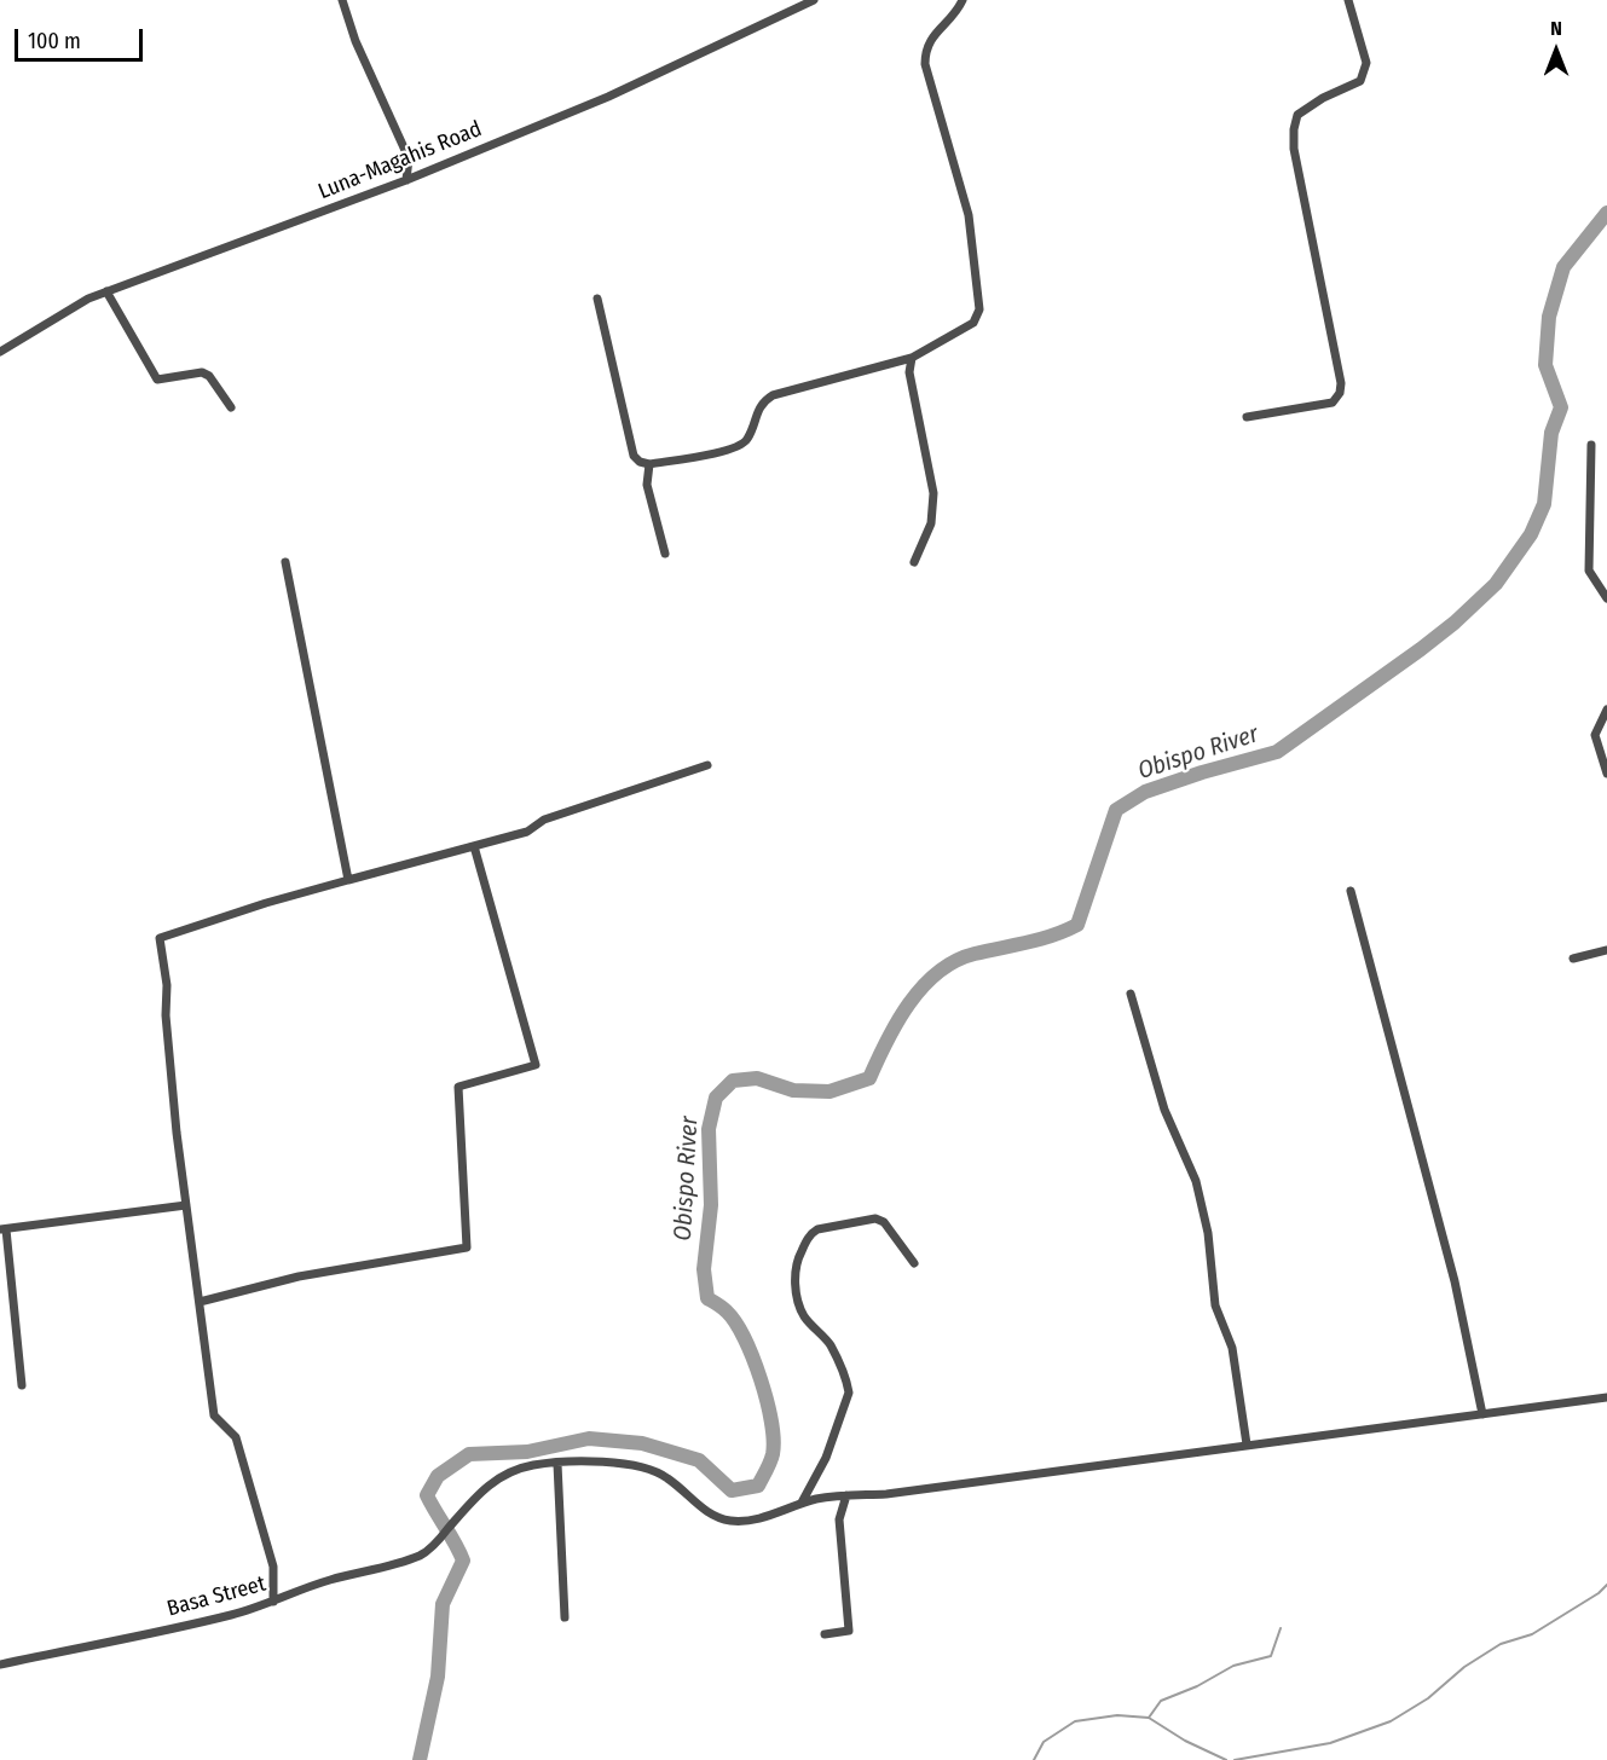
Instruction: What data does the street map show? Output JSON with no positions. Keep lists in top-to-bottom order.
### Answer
{
  "streets": {
    "street": ["Luna-Magahis Road", "Basa Street"]
  },
  "water": ["Obispo River"],
  "scale_bar": "100 m",
  "north": "top"
}
